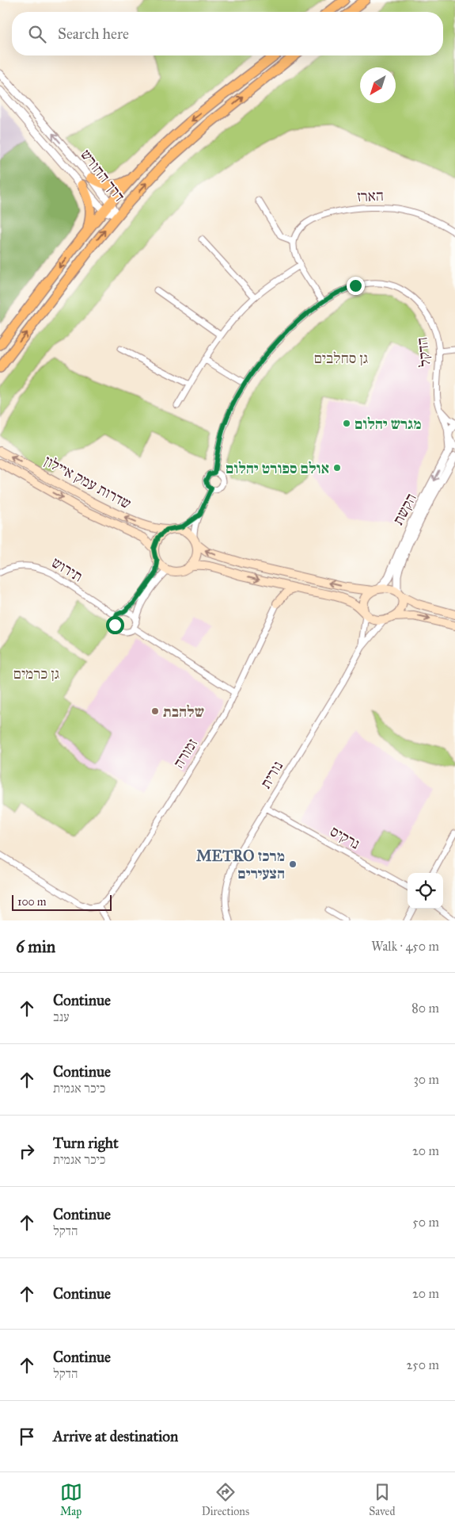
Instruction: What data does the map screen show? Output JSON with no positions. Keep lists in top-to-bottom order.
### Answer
{
  "streets": {
    "main road": ["שדרות עמק איילון"],
    "street": [
      "דרך החורש",
      "הארז",
      "הדקל",
      "הקשת",
      "תירוש",
      "זמורה",
      "נורית",
      "נרקיס"
    ]
  },
  "crossings": [
    ["הדקל", "הקשת"],
    ["הקשת", "נורית"],
    ["נורית", "נרקיס"]
  ],
  "parks": ["גן סחלבים", "גן כרמים"],
  "places": [
    "מגרש יהלום",
    "אולם ספורט יהלום",
    "שלהבת",
    "METRO מרכז הצעירים"
  ],
  "scale_bar": "100 m",
  "north": "bottom left",
  "page": {
    "search": "Search here",
    "scale": "100 m",
    "heading": ["6 min", "Walk · 450 m"],
    "list": [
      ["Continue", "ענב", "80 m"],
      ["Continue", "כיכר אגמית", "30 m"],
      ["Turn right", "כיכר אגמית", "20 m"],
      ["Continue", "הדקל", "50 m"],
      ["Continue", "20 m"],
      ["Continue", "הדקל", "250 m"],
      "Arrive at destination"
    ],
    "nav": ["Map", "Directions", "Saved"]
  }
}
